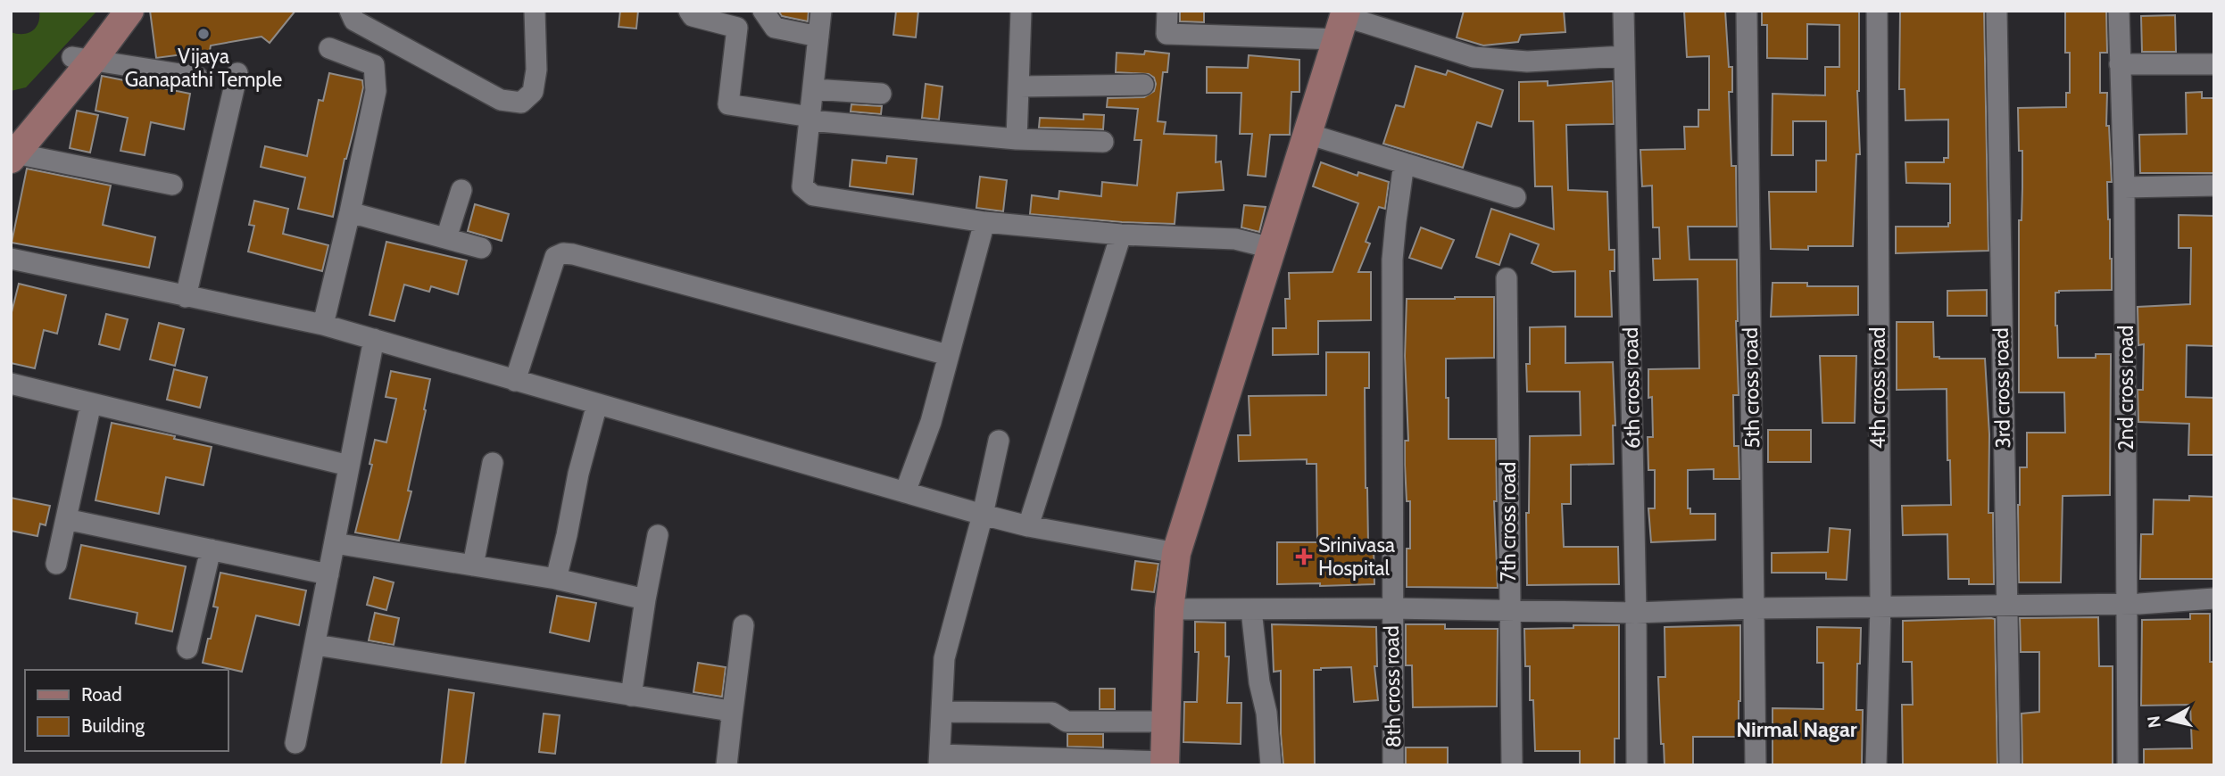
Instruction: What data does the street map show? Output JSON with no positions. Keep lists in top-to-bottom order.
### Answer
{
  "streets": {
    "street": [
      "6th cross road",
      "5th cross road",
      "4th cross road",
      "3rd cross road",
      "2nd cross road",
      "7th cross road",
      "8th cross road"
    ]
  },
  "districts": ["Nirmal Nagar"],
  "places": {
    "other": ["Vijaya Ganapathi Temple"],
    "health": ["Srinivasa Hospital"]
  },
  "legend": ["Road", "Building"],
  "north": "left"
}
